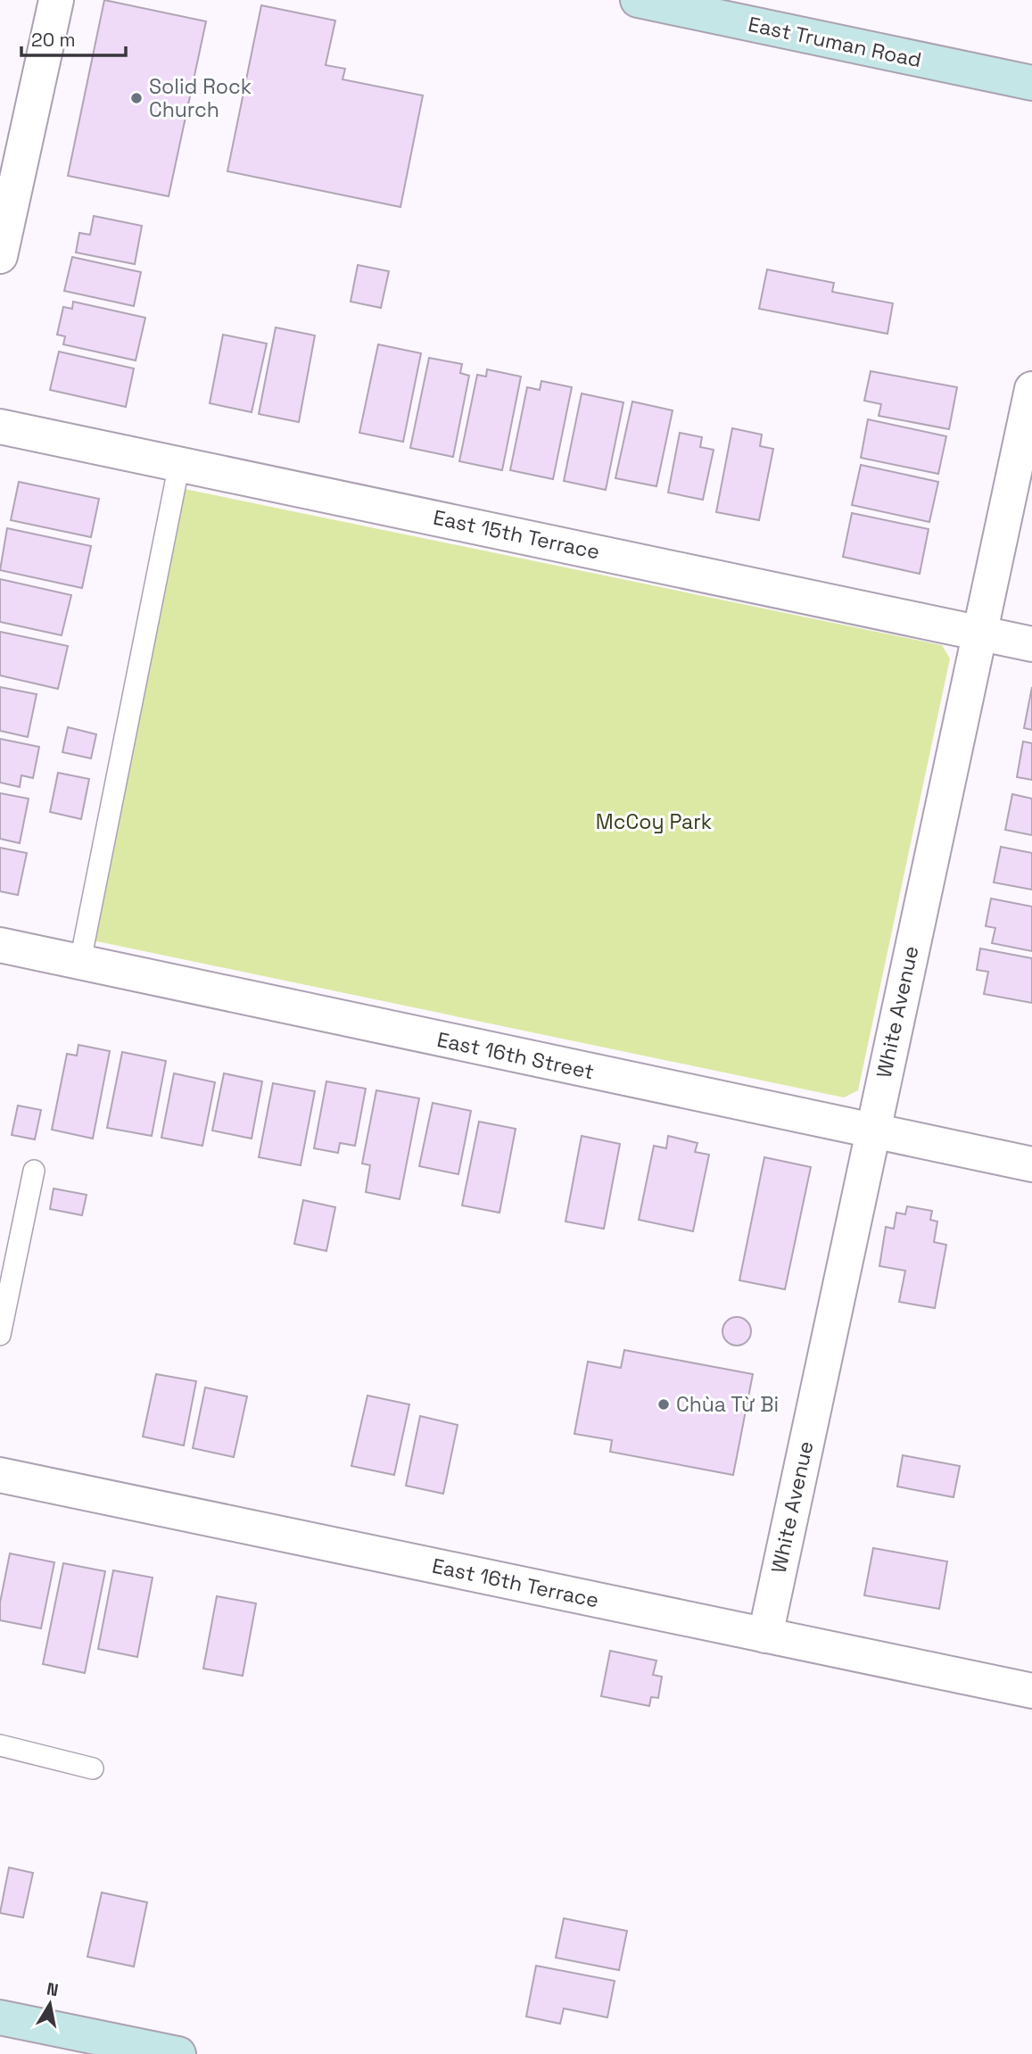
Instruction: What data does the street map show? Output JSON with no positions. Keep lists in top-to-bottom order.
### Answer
{
  "streets": {
    "main road": ["East Truman Road"],
    "street": [
      "East 15th Terrace",
      "White Avenue",
      "East 16th Street",
      "East 16th Terrace"
    ]
  },
  "crossings": [
    ["East 15th Terrace", "White Avenue"],
    ["White Avenue", "East 16th Street"],
    ["White Avenue", "East 16th Terrace"]
  ],
  "parks": ["McCoy Park"],
  "places": ["Solid Rock Church", "Chùa Từ Bi"],
  "scale_bar": "20 m",
  "north": "top"
}
